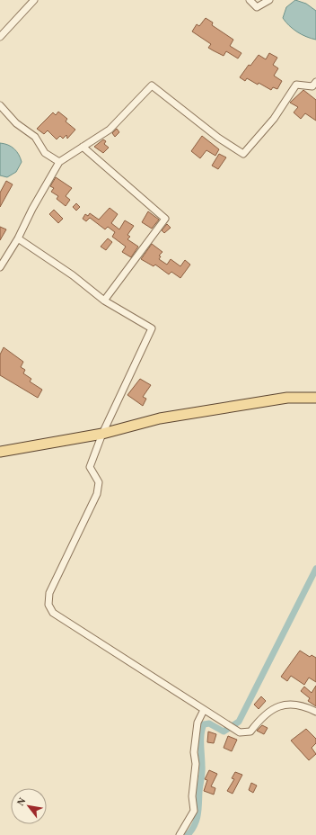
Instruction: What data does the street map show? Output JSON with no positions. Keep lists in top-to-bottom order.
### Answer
{
  "north": "top left"
}
